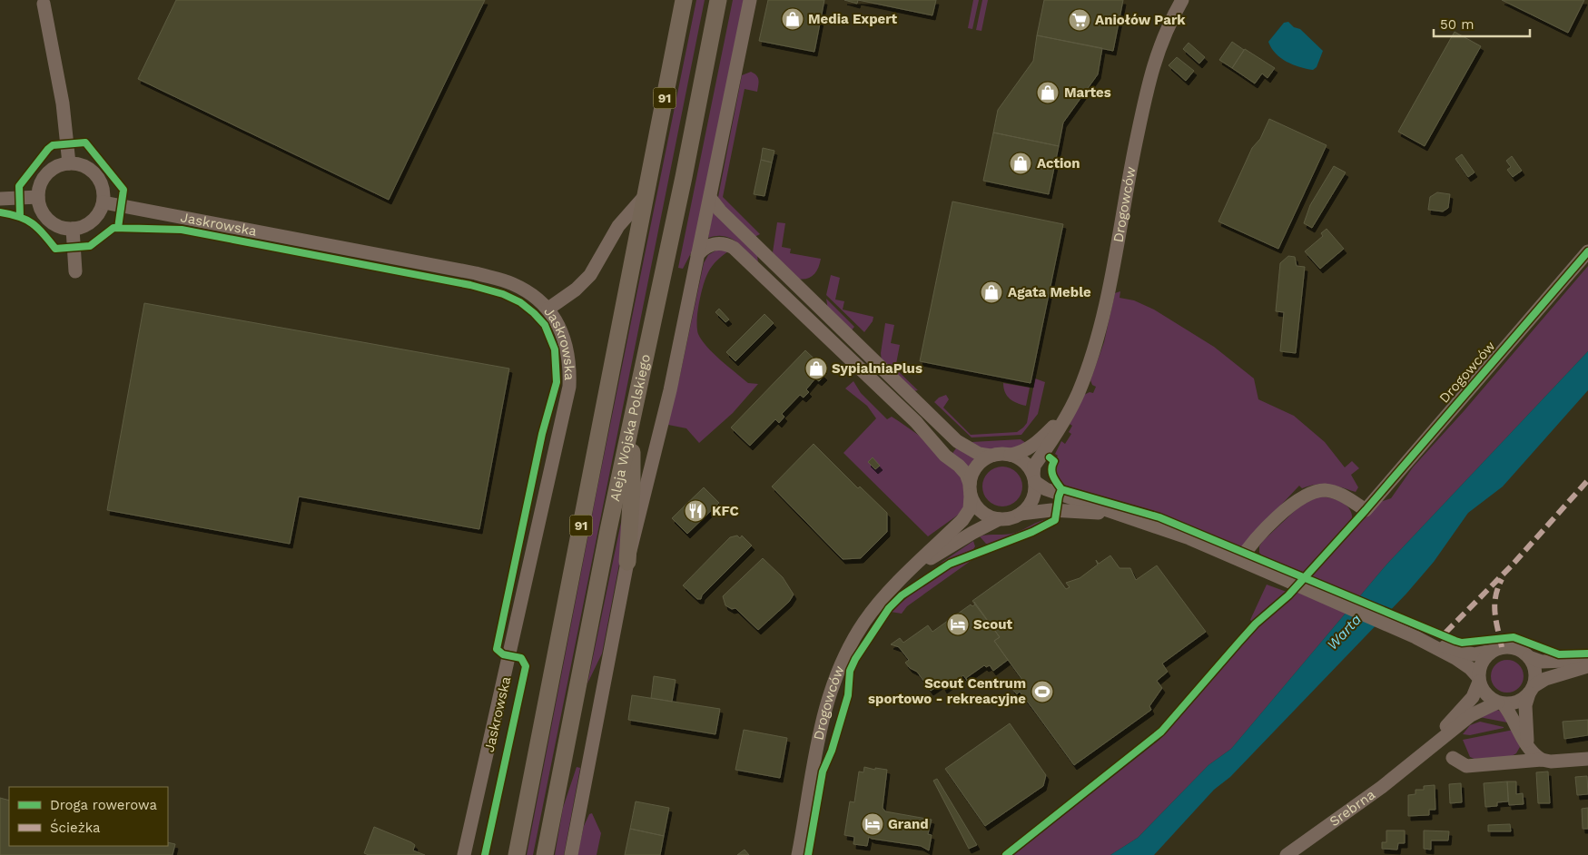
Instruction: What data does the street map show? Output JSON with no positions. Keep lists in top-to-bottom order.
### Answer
{
  "streets": {
    "main road": ["91", "Aleja Wojska Polskiego"],
    "street": ["Drogowców", "Jaskrowska", "Srebrna"]
  },
  "water": ["Warta"],
  "places": {
    "shop": [
      "Media Expert",
      "Martes",
      "Action",
      "Agata Meble",
      "SypialniaPlus"
    ],
    "supermarket": ["Aniołów Park"],
    "restaurant": ["KFC"],
    "hotel": ["Scout", "Grand"],
    "sports": ["Scout Centrum sportowo - rekreacyjne"]
  },
  "legend": ["Droga rowerowa", "Ścieżka"],
  "scale_bar": "50 m"
}
